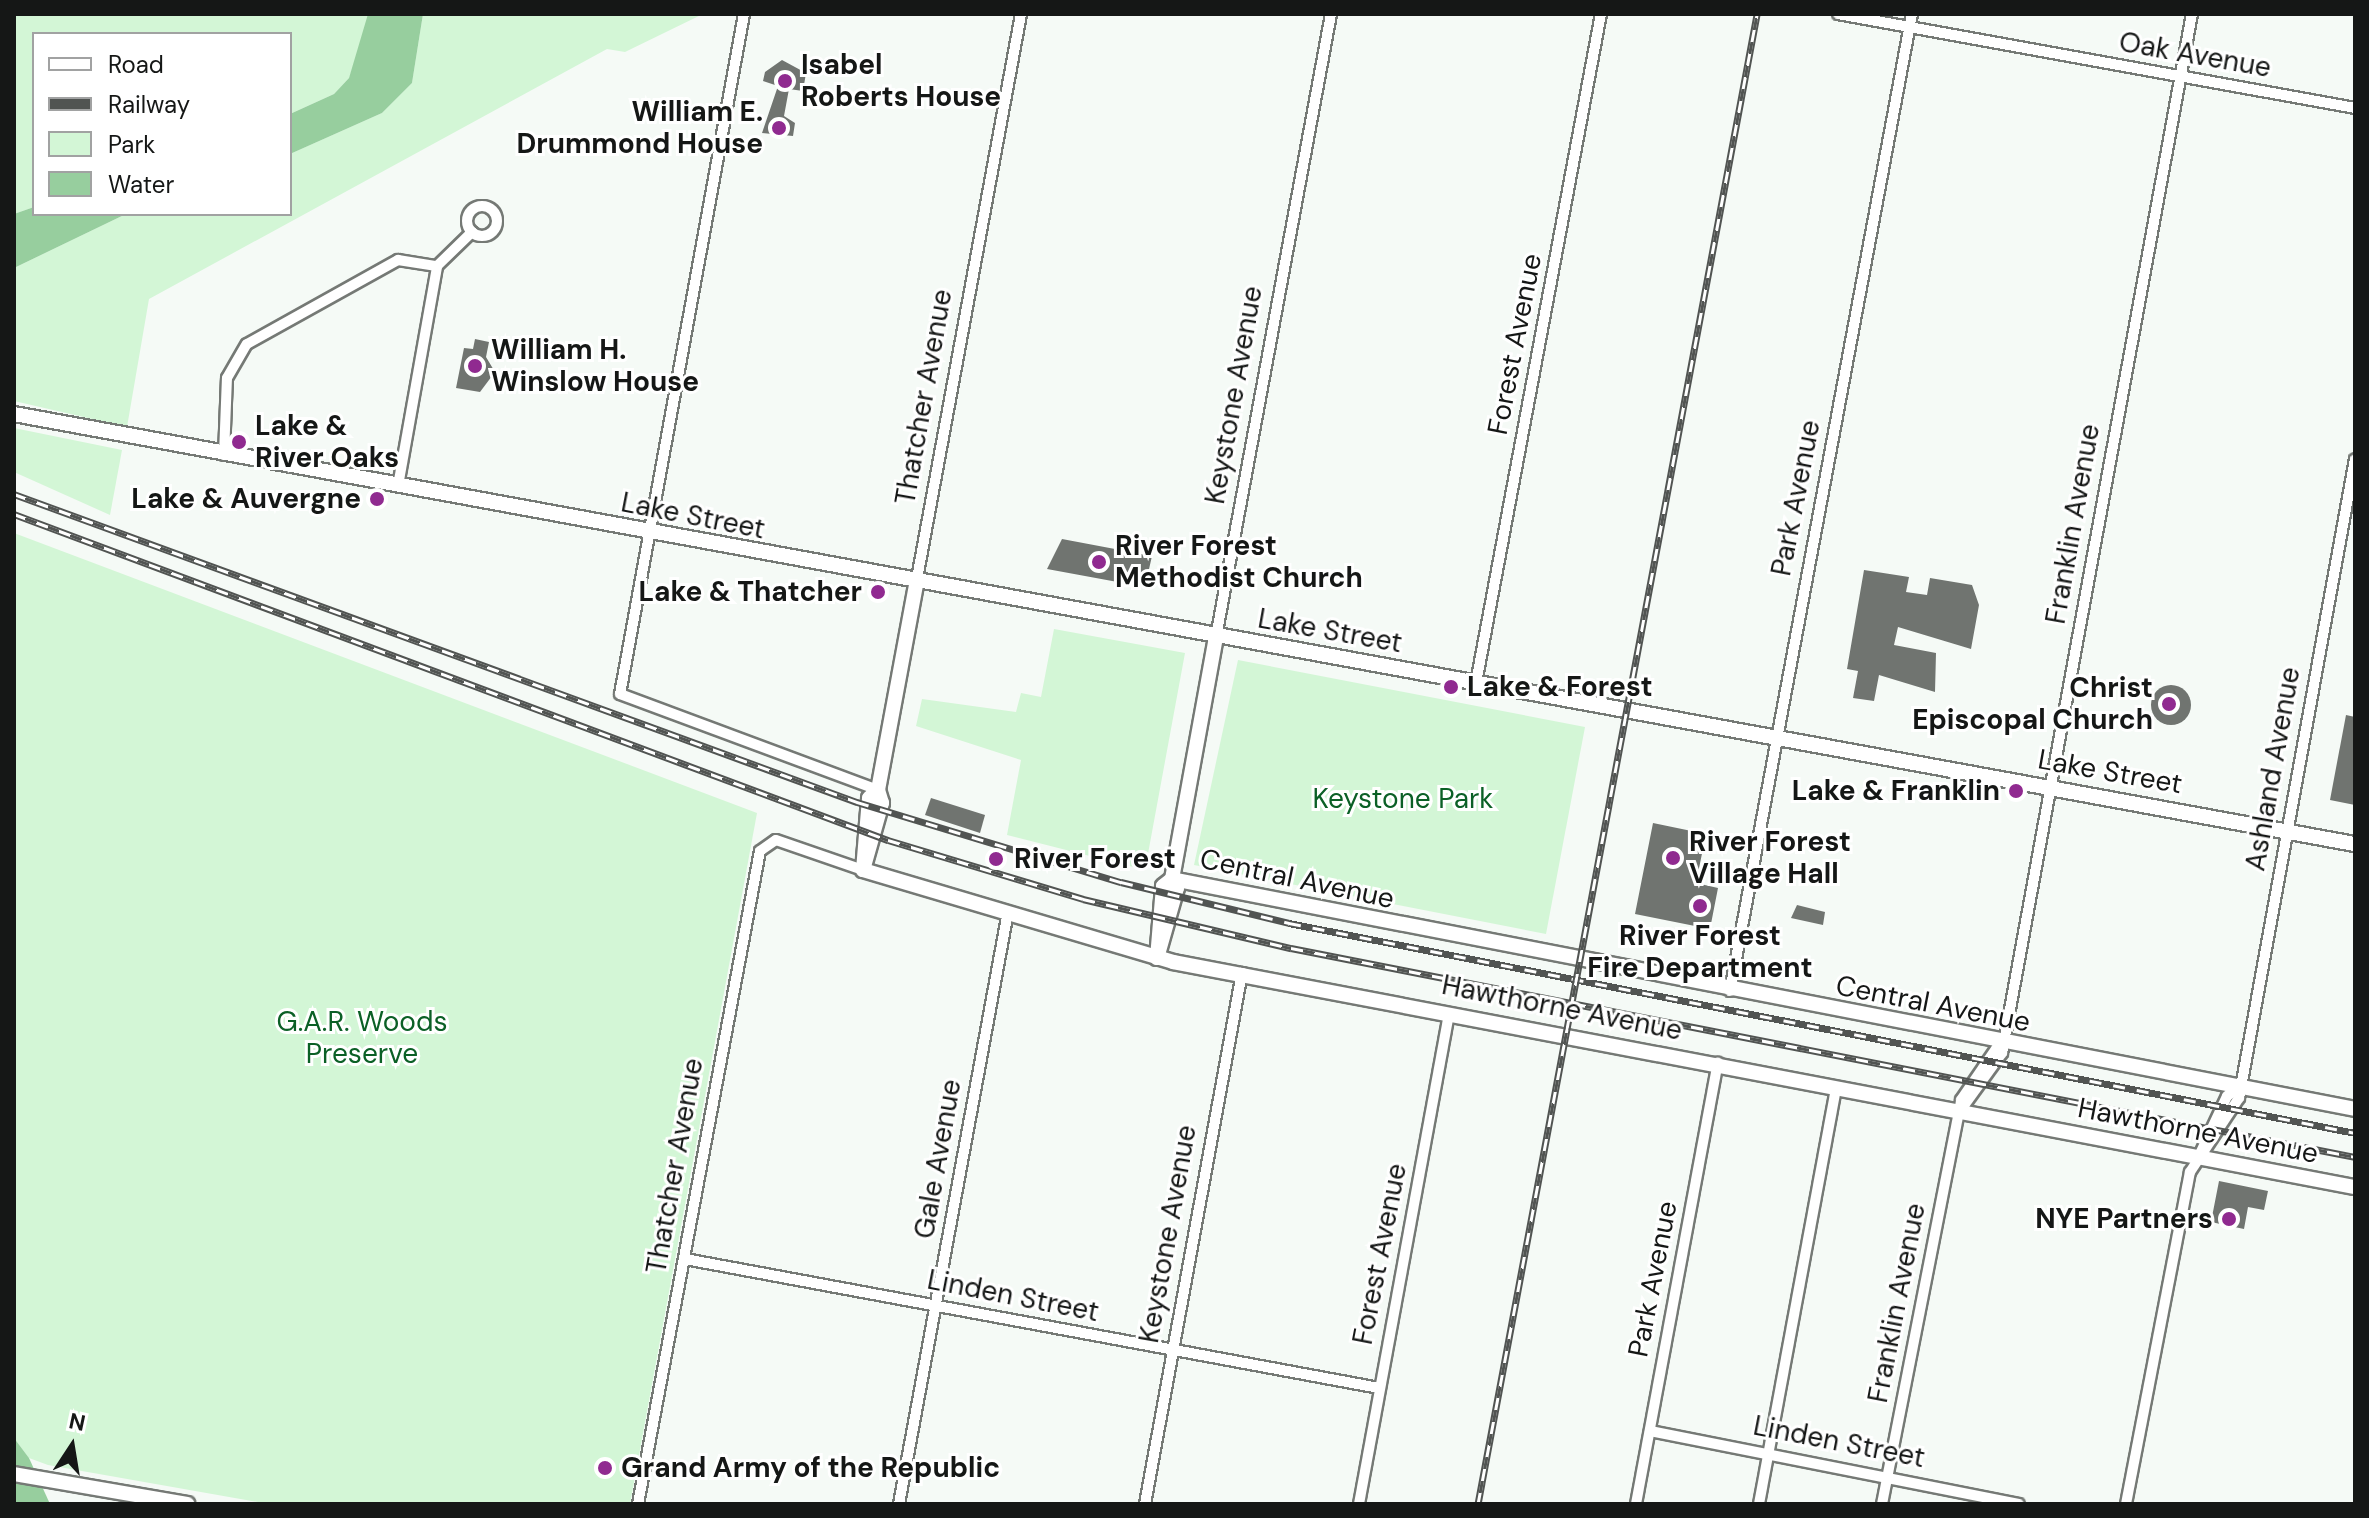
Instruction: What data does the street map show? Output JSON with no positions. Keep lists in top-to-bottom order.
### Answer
{
  "streets": {
    "street": [
      "Oak Avenue",
      "Forest Avenue",
      "Keystone Avenue",
      "Thatcher Avenue",
      "Park Avenue",
      "Lake Street",
      "Franklin Avenue",
      "Ashland Avenue",
      "Central Avenue",
      "Hawthorne Avenue",
      "Gale Avenue",
      "Linden Street"
    ]
  },
  "crossings": [
    ["Oak Avenue", "Park Avenue"],
    ["Oak Avenue", "Franklin Avenue"],
    ["Forest Avenue", "Lake Street"],
    ["Forest Avenue", "Hawthorne Avenue"],
    ["Forest Avenue", "Linden Street"],
    ["Keystone Avenue", "Lake Street"],
    ["Keystone Avenue", "Central Avenue"],
    ["Keystone Avenue", "Hawthorne Avenue"],
    ["Keystone Avenue", "Linden Street"],
    ["Thatcher Avenue", "Lake Street"],
    ["Thatcher Avenue", "Hawthorne Avenue"],
    ["Thatcher Avenue", "Linden Street"],
    ["Park Avenue", "Lake Street"],
    ["Park Avenue", "Central Avenue"],
    ["Park Avenue", "Hawthorne Avenue"],
    ["Park Avenue", "Linden Street"],
    ["Lake Street", "Franklin Avenue"],
    ["Lake Street", "Ashland Avenue"],
    ["Franklin Avenue", "Central Avenue"],
    ["Franklin Avenue", "Hawthorne Avenue"],
    ["Franklin Avenue", "Linden Street"],
    ["Ashland Avenue", "Central Avenue"],
    ["Ashland Avenue", "Hawthorne Avenue"],
    ["Hawthorne Avenue", "Gale Avenue"],
    ["Gale Avenue", "Linden Street"]
  ],
  "parks": ["Keystone Park", "G.A.R. Woods Preserve"],
  "places": [
    "Isabel Roberts House",
    "William E. Drummond House",
    "William H. Winslow House",
    "Lake & River Oaks",
    "Lake & Auvergne",
    "River Forest Methodist Church",
    "Lake & Thatcher",
    "Lake & Forest",
    "Christ Episcopal Church",
    "Lake & Franklin",
    "River Forest Village Hall",
    "River Forest",
    "River Forest Fire Department",
    "NYE Partners",
    "Grand Army of the Republic"
  ],
  "legend": [
    "Road",
    "Railway",
    "Park",
    "Water"
  ],
  "north": "top"
}
